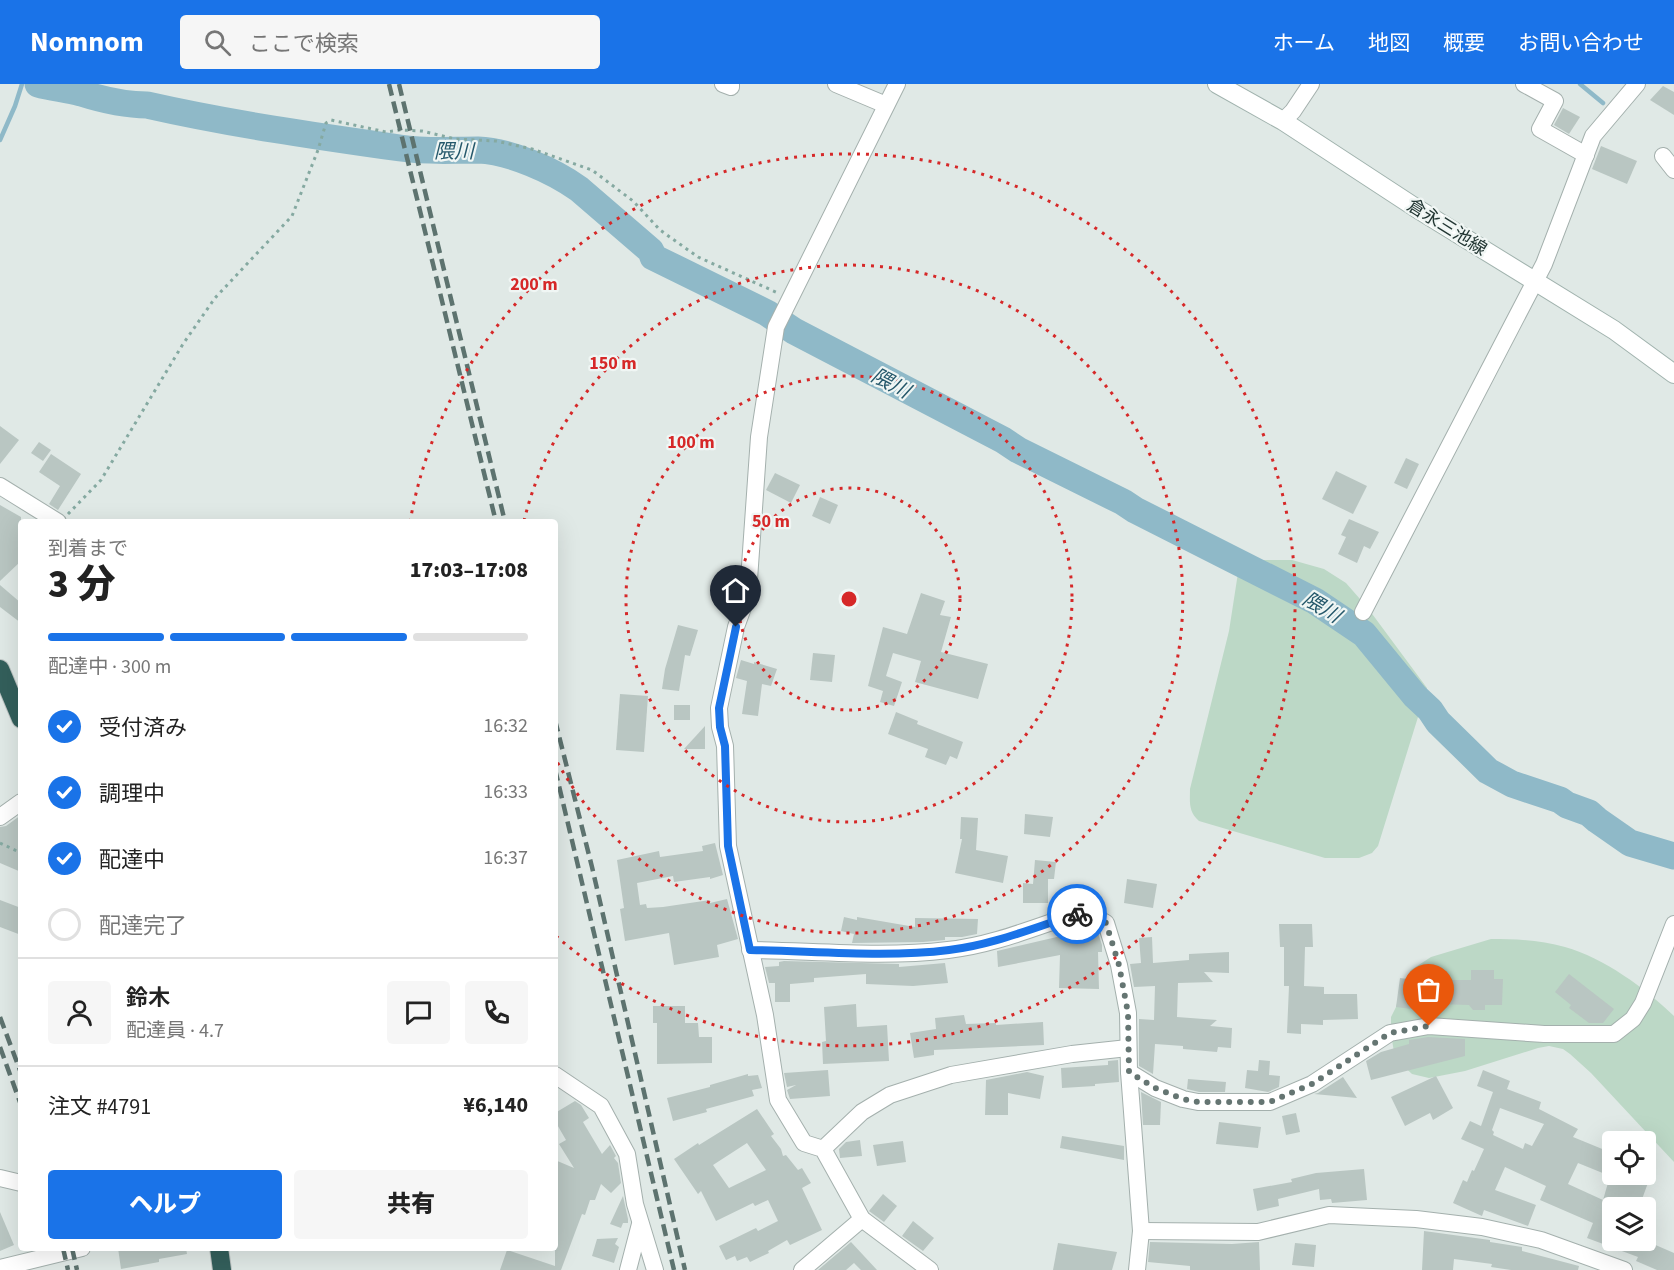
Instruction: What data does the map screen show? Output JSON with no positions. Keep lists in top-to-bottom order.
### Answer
{
  "streets": {
    "main road": ["倉永三池線"]
  },
  "water": ["隈川"],
  "page": {
    "header": "Nomnom",
    "search": "ここで検索",
    "nav": [
      "ホーム",
      "地図",
      "概要",
      "お問い合わせ"
    ],
    "heading": ["3 分", "到着まで", "17:03–17:08"],
    "panel": [
      "鈴木",
      "配達員 · 4.7",
      "注文 #4791",
      "¥6,140"
    ],
    "bar": "配達中 · 300 m",
    "list": [
      ["受付済み", "16:32"],
      ["調理中", "16:33"],
      ["配達中", "16:37"],
      "配達完了"
    ],
    "buttons": ["ヘルプ", "共有"]
  },
  "rings": [
    "200 m",
    "150 m",
    "100 m",
    "50 m"
  ]
}
